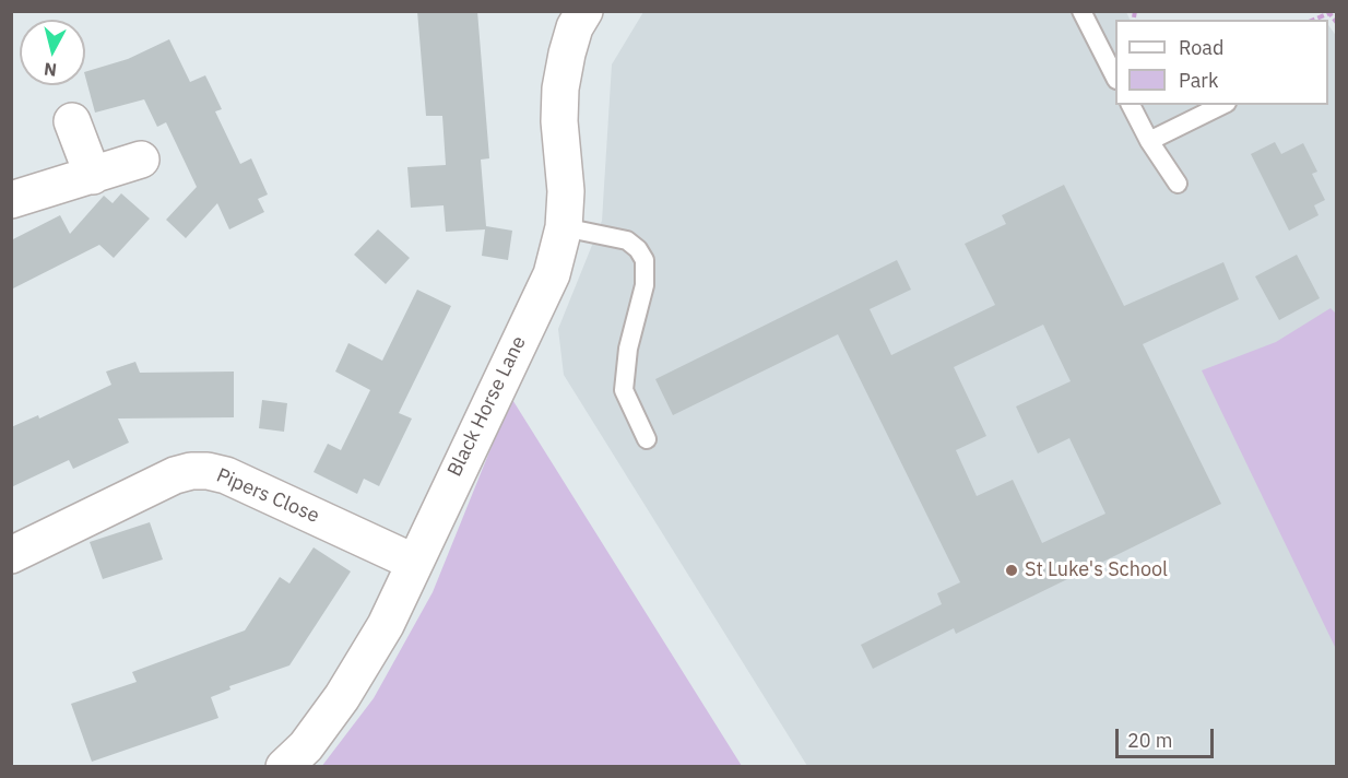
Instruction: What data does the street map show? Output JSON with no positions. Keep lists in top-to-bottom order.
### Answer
{
  "streets": {
    "street": ["Black Horse Lane", "Pipers Close"]
  },
  "crossings": [
    ["Black Horse Lane", "Pipers Close"]
  ],
  "places": ["St Luke's School"],
  "legend": ["Road", "Park"],
  "scale_bar": "20 m",
  "north": "bottom"
}
